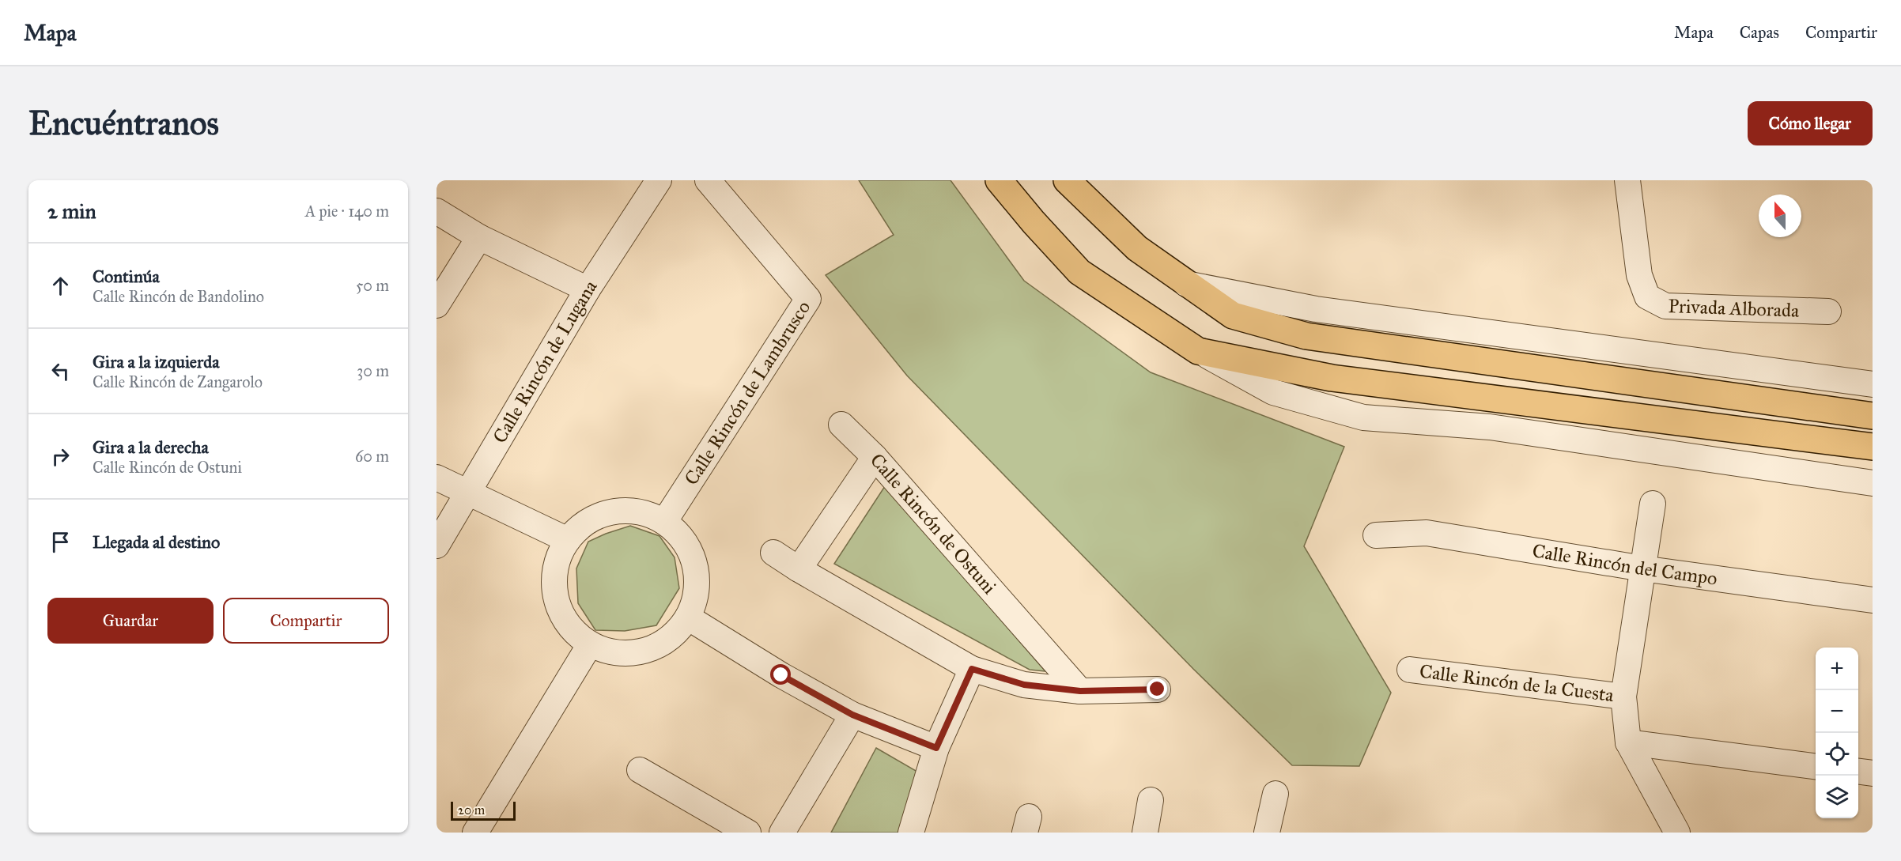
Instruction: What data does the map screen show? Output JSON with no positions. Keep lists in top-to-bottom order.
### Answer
{
  "streets": {
    "street": [
      "Privada Alborada",
      "Calle Rincón de Lugana",
      "Calle Rincón de Lambrusco",
      "Calle Rincón de Ostuni",
      "Calle Rincón del Campo",
      "Calle Rincón de la Cuesta"
    ]
  },
  "scale_bar": "20 m",
  "north": "top",
  "page": {
    "header": "Mapa",
    "nav": ["Mapa", "Capas", "Compartir"],
    "buttons": [
      "Cómo llegar",
      ["Guardar", "Compartir"]
    ],
    "title": "Encuéntranos",
    "heading": ["2 min", "A pie · 140 m"],
    "list": [
      ["Continúa", "Calle Rincón de Bandolino", "50 m"],
      ["Gira a la izquierda", "Calle Rincón de Zangarolo", "30 m"],
      ["Gira a la derecha", "Calle Rincón de Ostuni", "60 m"],
      "Llegada al destino"
    ],
    "map_buttons": ["+", "−"],
    "scale": "20 m"
  }
}
